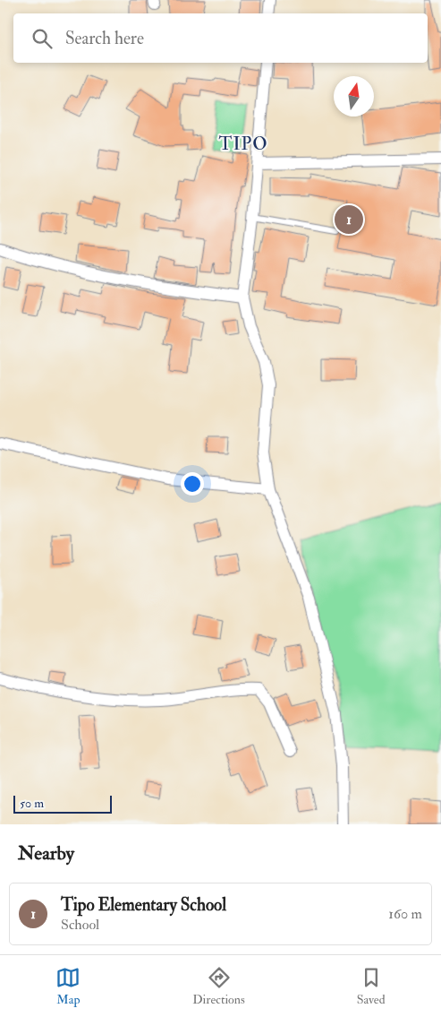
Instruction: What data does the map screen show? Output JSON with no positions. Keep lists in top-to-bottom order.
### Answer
{
  "districts": ["TIPO"],
  "scale_bar": "50 m",
  "north": "top",
  "page": {
    "search": "Search here",
    "pins": "1",
    "scale": "50 m",
    "heading": "Nearby",
    "list": [
      {
        "mark": "1",
        "name": "Tipo Elementary School",
        "note": "School",
        "value": "160 m"
      }
    ],
    "nav": ["Map", "Directions", "Saved"]
  }
}
